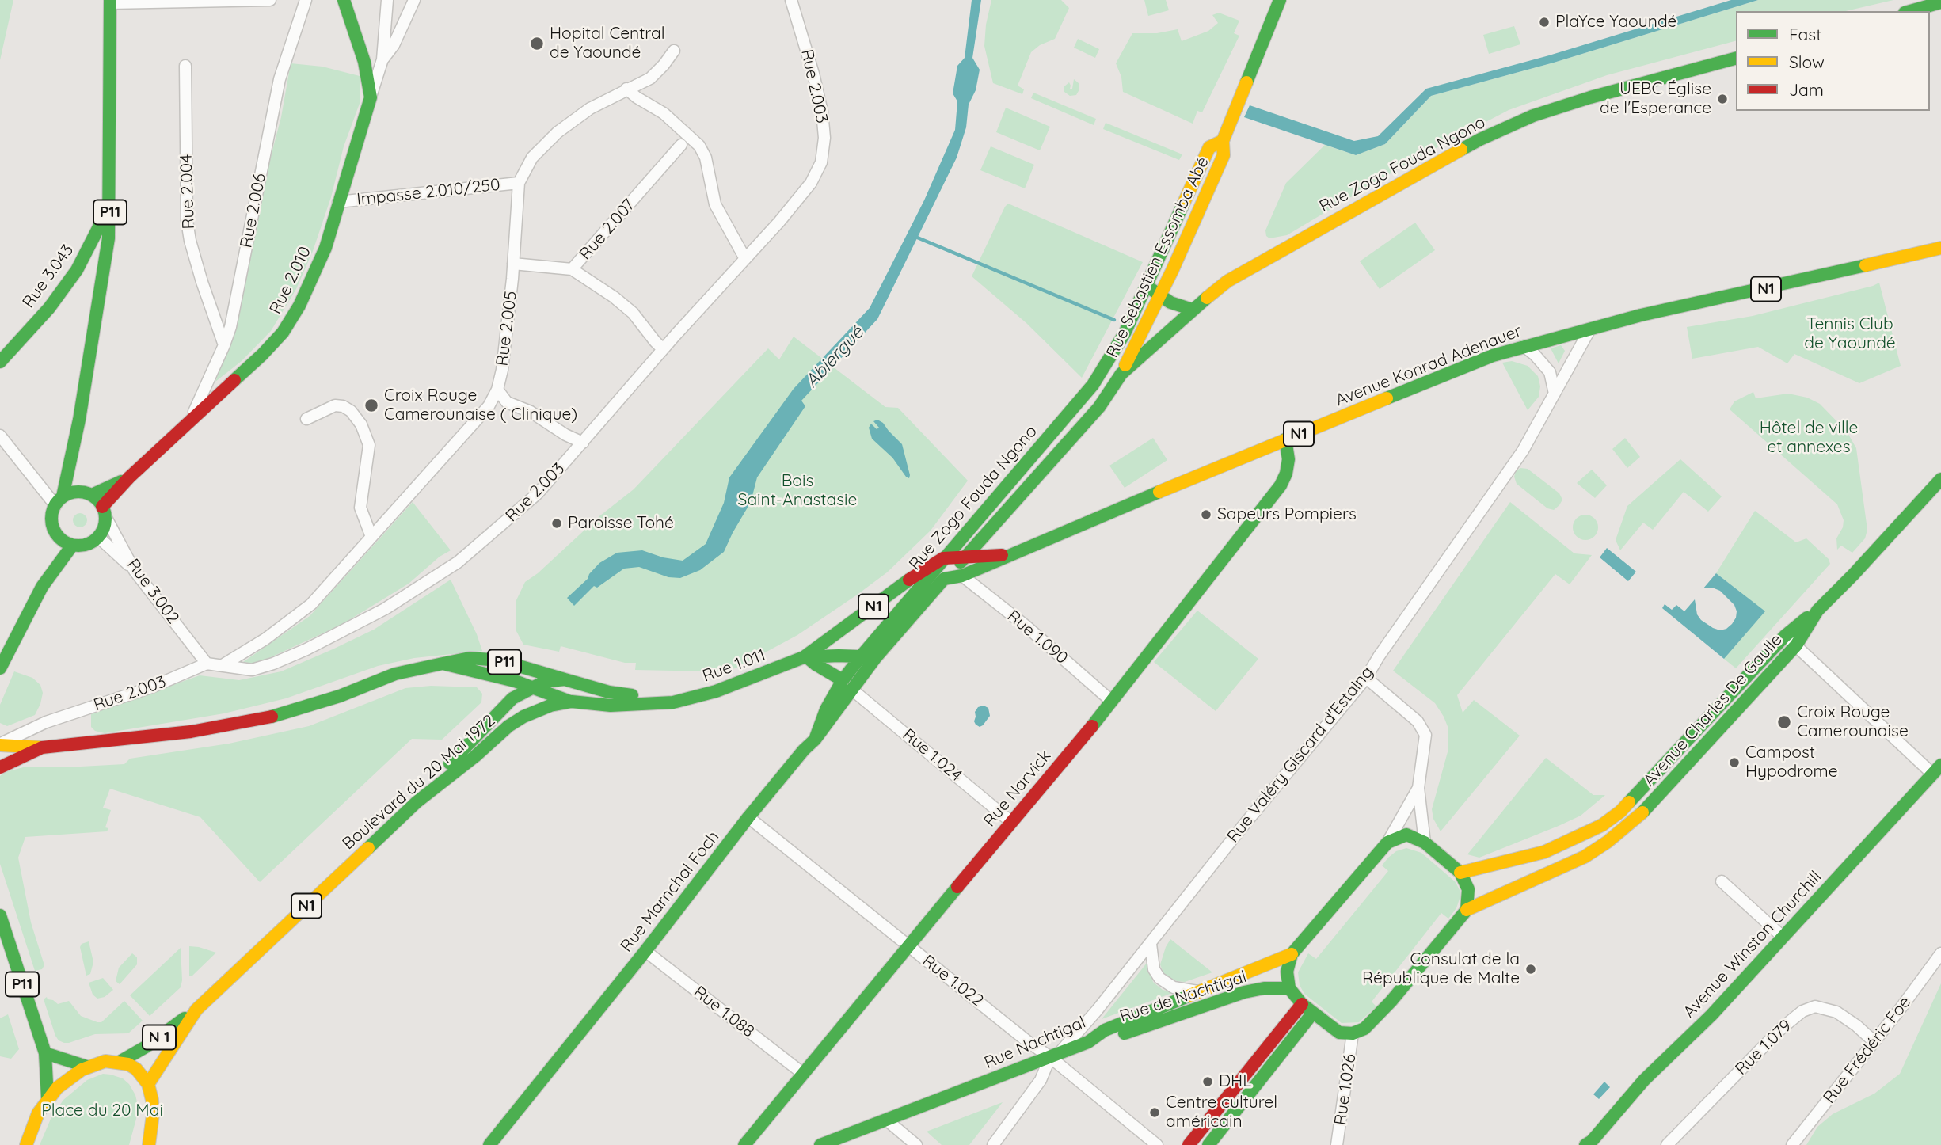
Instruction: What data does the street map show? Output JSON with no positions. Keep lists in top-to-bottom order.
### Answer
{
  "streets": {
    "main road": [
      "Rue Zogo Fouda Ngono",
      "P11",
      "Rue Sebastien Essomba Abé",
      "Rue 3.043",
      "Rue 2.010",
      "N1",
      "Avenue Konrad Adenauer",
      "Rue 1.011",
      "Avenue Charles De Gaulle",
      "Boulevard du 20 Mai 1972",
      "Rue Narvick",
      "Rue Marnchal Foch",
      "Avenue Winston Churchill",
      "Rue de Nachtigal",
      "N 1",
      "Rue Nachtigal"
    ],
    "street": [
      "Rue 2.003",
      "Rue 2.004",
      "Impasse 2.010/250",
      "Rue 2.006",
      "Rue 2.007",
      "Rue 2.005",
      "Rue 3.002",
      "Rue 1.090",
      "Rue Valéry Giscard d'Estaing",
      "Rue 1.024",
      "Rue 1.022",
      "Rue 1.088",
      "Rue 1.079",
      "Rue Frédéric Foe",
      "Rue 1.026"
    ]
  },
  "crossings": [
    ["Rue 2.003", "Rue 2.005"],
    ["Rue 2.003", "Rue 3.002"],
    ["Rue Zogo Fouda Ngono", "Rue Sebastien Essomba Abé"],
    ["Rue Zogo Fouda Ngono", "N1"],
    ["Rue Zogo Fouda Ngono", "Avenue Konrad Adenauer"],
    ["Rue Zogo Fouda Ngono", "Rue Marnchal Foch"],
    ["Rue 2.004", "Rue 2.006"],
    ["Impasse 2.010/250", "Rue 2.010"],
    ["Impasse 2.010/250", "Rue 2.005"],
    ["Rue 2.006", "Rue 2.010"],
    ["P11", "Rue 3.043"],
    ["P11", "Rue 2.010"],
    ["P11", "N1"],
    ["P11", "Rue 3.002"],
    ["P11", "Rue 1.011"],
    ["Rue 2.007", "Rue 2.005"],
    ["Rue 2.010", "Rue 3.002"],
    ["N1", "Avenue Konrad Adenauer"],
    ["N1", "Rue 1.011"],
    ["N1", "Boulevard du 20 Mai 1972"],
    ["N1", "Rue Marnchal Foch"],
    ["Avenue Konrad Adenauer", "Rue 1.090"],
    ["Avenue Konrad Adenauer", "Rue Valéry Giscard d'Estaing"],
    ["Avenue Konrad Adenauer", "Rue Narvick"],
    ["Rue 1.090", "Rue Narvick"],
    ["Rue 1.011", "Boulevard du 20 Mai 1972"],
    ["Rue Valéry Giscard d'Estaing", "Rue 1.022"],
    ["Rue Valéry Giscard d'Estaing", "Rue Nachtigal"],
    ["Rue 1.024", "Rue Narvick"],
    ["Rue 1.024", "Rue Marnchal Foch"],
    ["Boulevard du 20 Mai 1972", "N 1"],
    ["Rue Narvick", "Rue 1.022"],
    ["Rue Narvick", "Rue 1.088"],
    ["Rue Marnchal Foch", "Rue 1.022"],
    ["Rue Marnchal Foch", "Rue 1.088"],
    ["Rue 1.022", "Rue Nachtigal"],
    ["Rue de Nachtigal", "Rue Nachtigal"],
    ["Rue 1.079", "Rue Frédéric Foe"]
  ],
  "water": ["Abiergué"],
  "parks": [
    "Tennis Club de Yaoundé",
    "Hôtel de ville et annexes",
    "Bois Saint-Anastasie",
    "Place du 20 Mai"
  ],
  "places": [
    "PlaYce Yaoundé",
    "Hopital Central de Yaoundé",
    "UEBC Église de l'Esperance",
    "Croix Rouge Camerounaise ( Clinique)",
    "Sapeurs Pompiers",
    "Paroisse Tohé",
    "Croix Rouge Camerounaise",
    "Campost Hypodrome",
    "Consulat de la République de Malte",
    "DHL",
    "Centre culturel américain"
  ],
  "legend": ["Fast", "Slow", "Jam"]
}
